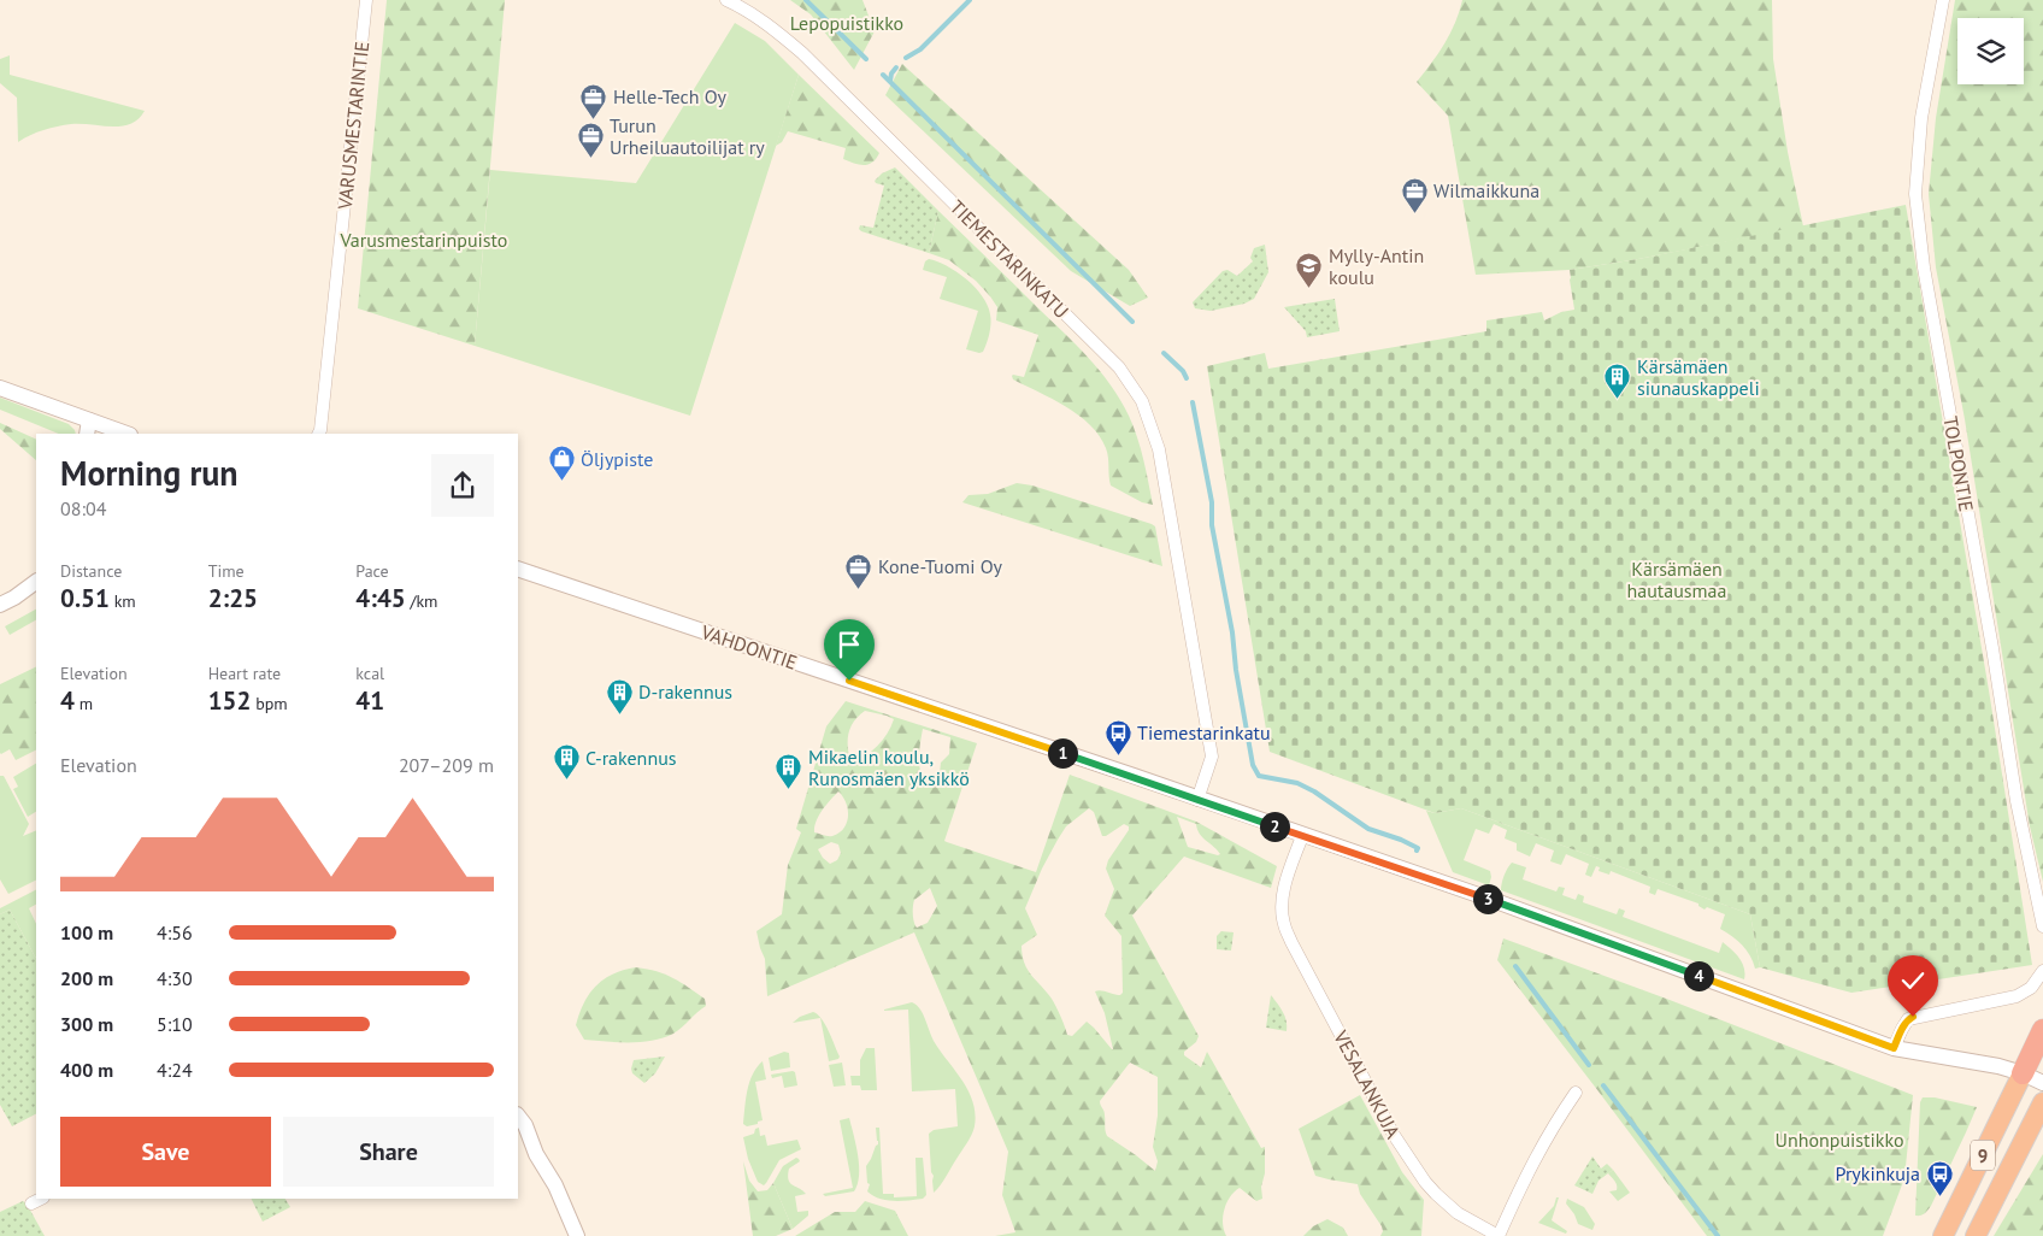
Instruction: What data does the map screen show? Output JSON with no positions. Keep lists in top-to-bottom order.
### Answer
{
  "streets": {
    "highway": ["9"],
    "street": [
      "VARUSMESTARINTIE",
      "TIEMESTARINKATU",
      "TOLPONTIE",
      "VAHDONTIE",
      "VESALANKUJA"
    ]
  },
  "crossings": [
    ["TIEMESTARINKATU", "VAHDONTIE"],
    ["VAHDONTIE", "VESALANKUJA"],
    ["VAHDONTIE", "9"]
  ],
  "parks": [
    "Lepopuistikko",
    "Varusmestarinpuisto",
    "Kärsämäen hautausmaa",
    "Unhonpuistikko"
  ],
  "places": {
    "office": [
      "Helle-Tech Oy",
      "Turun Urheiluautoilijat ry",
      "Wilmaikkuna",
      "Kone-Tuomi Oy"
    ],
    "school or university": ["Mylly-Antin koulu"],
    "building": [
      "Kärsämäen siunauskappeli",
      "D-rakennus",
      "C-rakennus",
      "Mikaelin koulu, Runosmäen yksikkö"
    ],
    "shop": ["Öljypiste"],
    "bus stop": ["Tiemestarinkatu", "Prykinkuja"]
  },
  "page": {
    "heading": ["Morning run", "08:04"],
    "stats": [
      ["Distance", "0.51 km"],
      ["Time", "2:25"],
      ["Pace", "4:45 /km"],
      ["Elevation", "4 m"],
      ["Heart rate", "152 bpm"],
      ["kcal", "41"]
    ],
    "pins": [
      "1",
      "2",
      "3",
      "4"
    ],
    "chart": ["Elevation", "207–209 m"],
    "list": [
      {
        "name": "100 m",
        "note": "4:56"
      },
      {
        "name": "200 m",
        "note": "4:30"
      },
      {
        "name": "300 m",
        "note": "5:10"
      },
      {
        "name": "400 m",
        "note": "4:24"
      }
    ],
    "buttons": ["Save", "Share"]
  }
}
